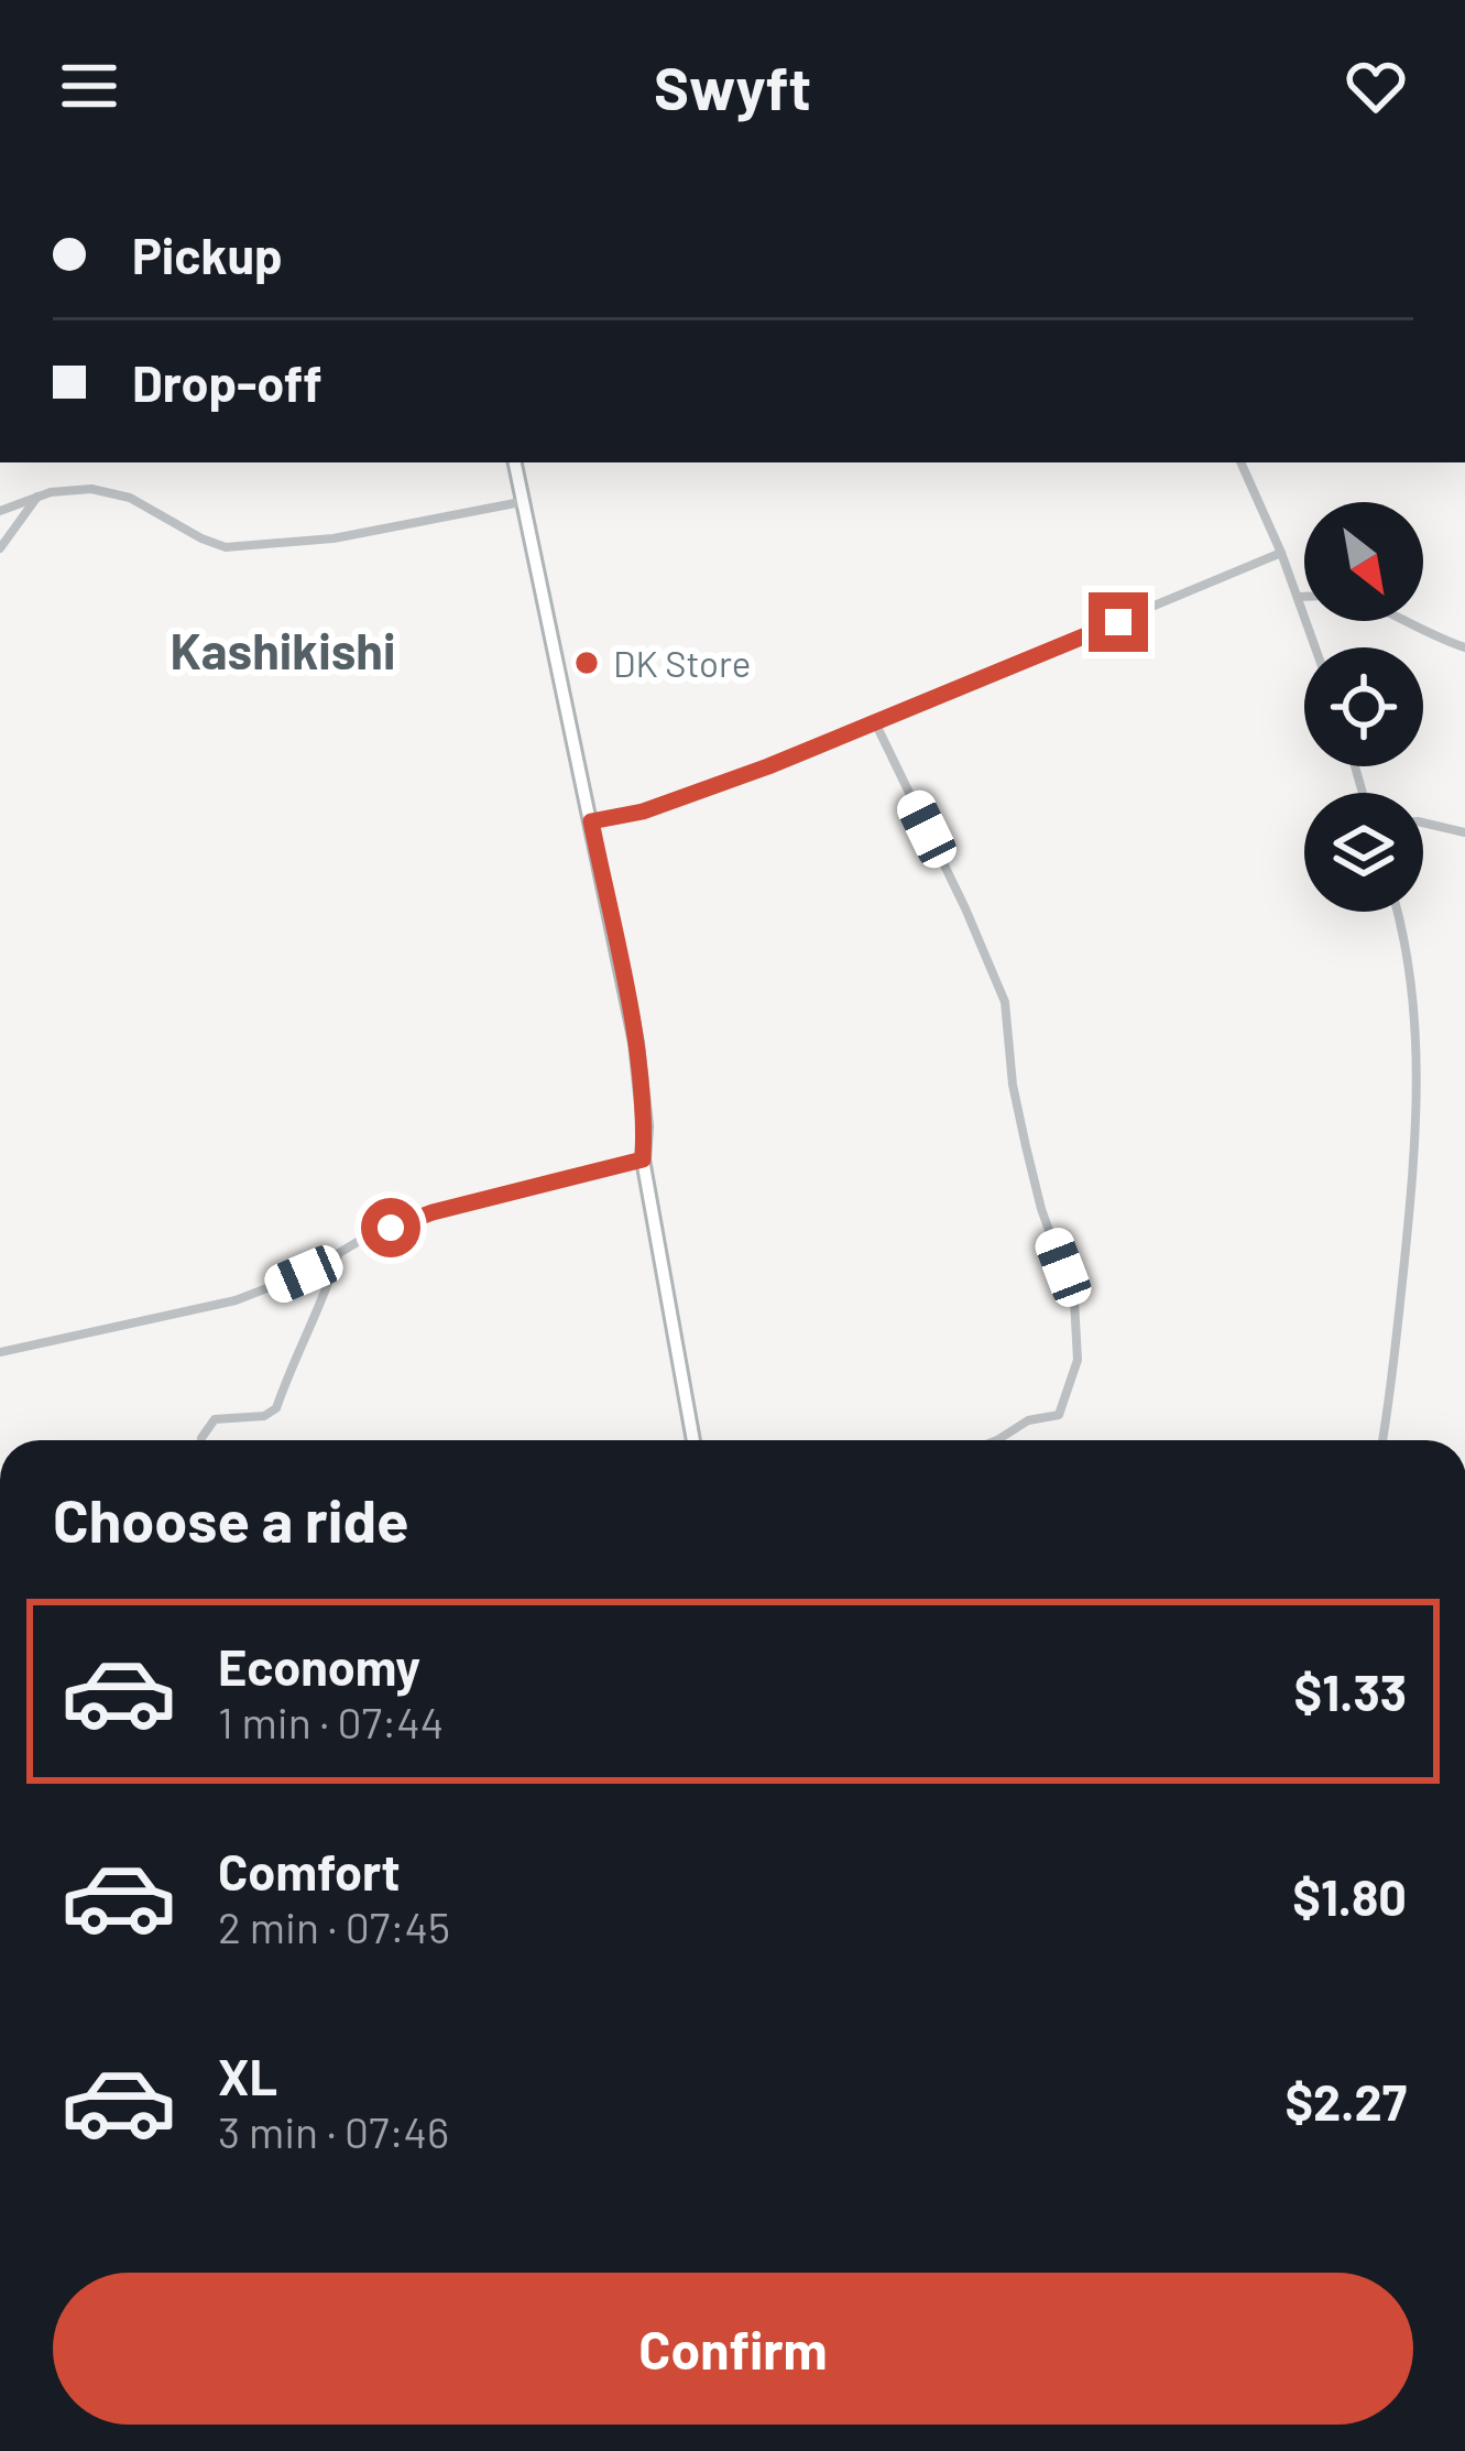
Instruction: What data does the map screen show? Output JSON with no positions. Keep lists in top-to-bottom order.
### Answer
{
  "districts": ["Kashikishi"],
  "places": ["DK Store"],
  "north": "bottom right",
  "page": {
    "header": "Swyft",
    "banner": ["Pickup", "Drop-off"],
    "heading": "Choose a ride",
    "list": [
      {
        "name": "Economy",
        "note": "1 min · 07:44",
        "value": "$1.33"
      },
      {
        "name": "Comfort",
        "note": "2 min · 07:45",
        "value": "$1.80"
      },
      {
        "name": "XL",
        "note": "3 min · 07:46",
        "value": "$2.27"
      }
    ],
    "buttons": "Confirm"
  }
}
